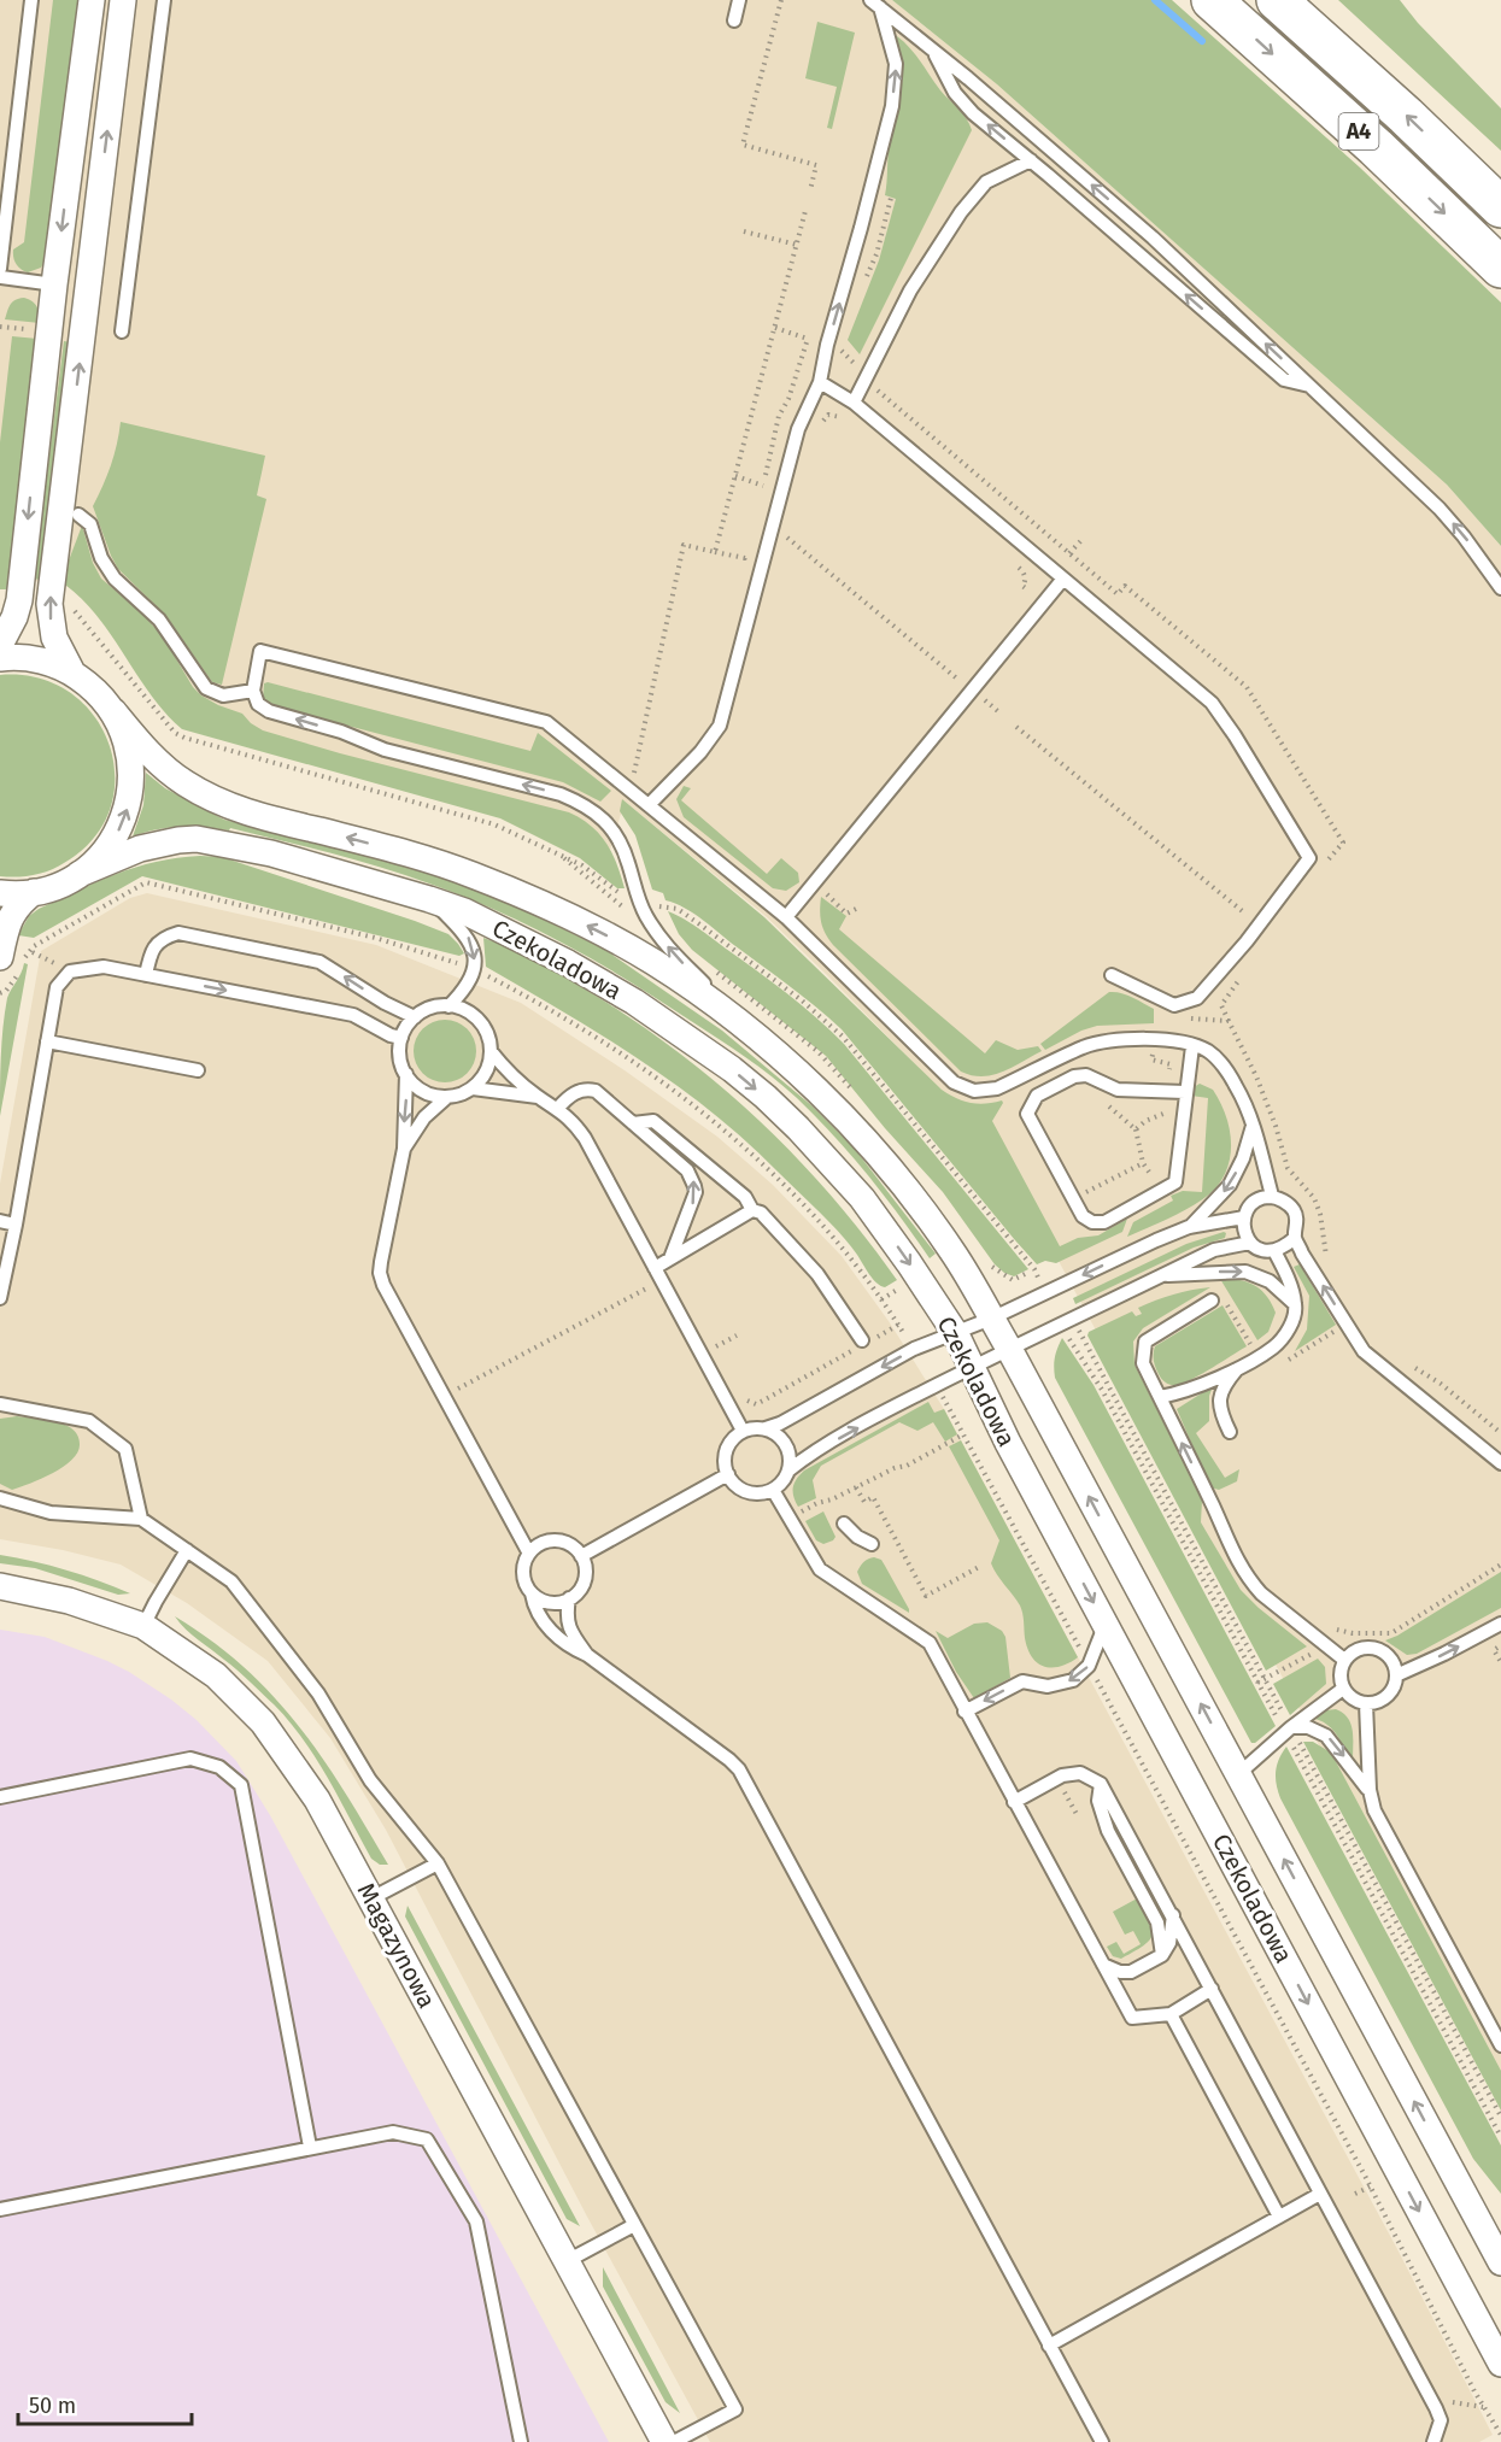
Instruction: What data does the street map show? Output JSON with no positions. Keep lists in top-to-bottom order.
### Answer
{
  "streets": {
    "highway": ["A4"],
    "street": ["Czekoladowa", "Magazynowa"]
  },
  "scale_bar": "50 m"
}
